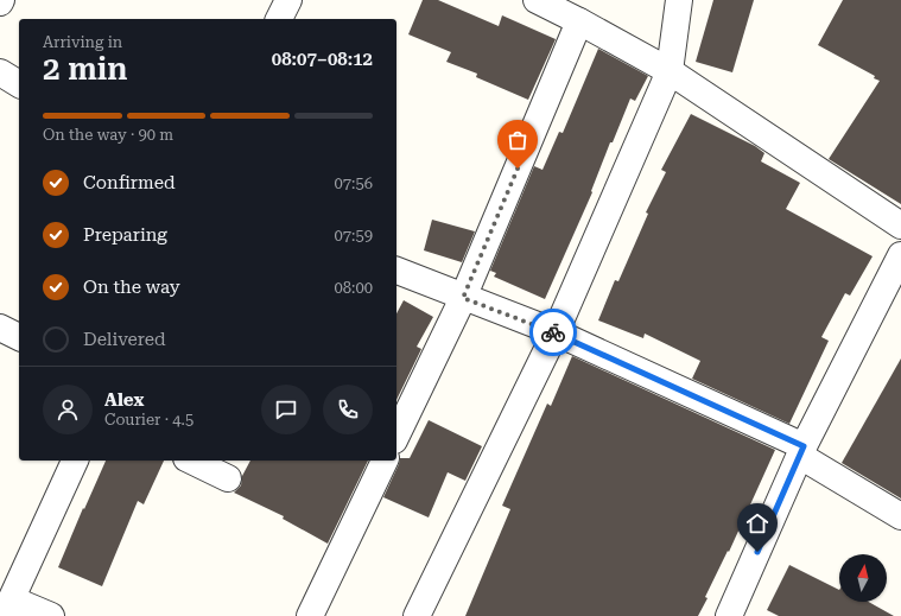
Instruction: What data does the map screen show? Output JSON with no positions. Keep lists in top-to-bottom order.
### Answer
{
  "north": "top",
  "page": {
    "heading": ["2 min", "Arriving in", "08:07–08:12"],
    "panel": ["Alex", "Courier · 4.5"],
    "bar": "On the way · 90 m",
    "list": [
      ["Confirmed", "07:56"],
      ["Preparing", "07:59"],
      ["On the way", "08:00"],
      "Delivered"
    ]
  }
}
